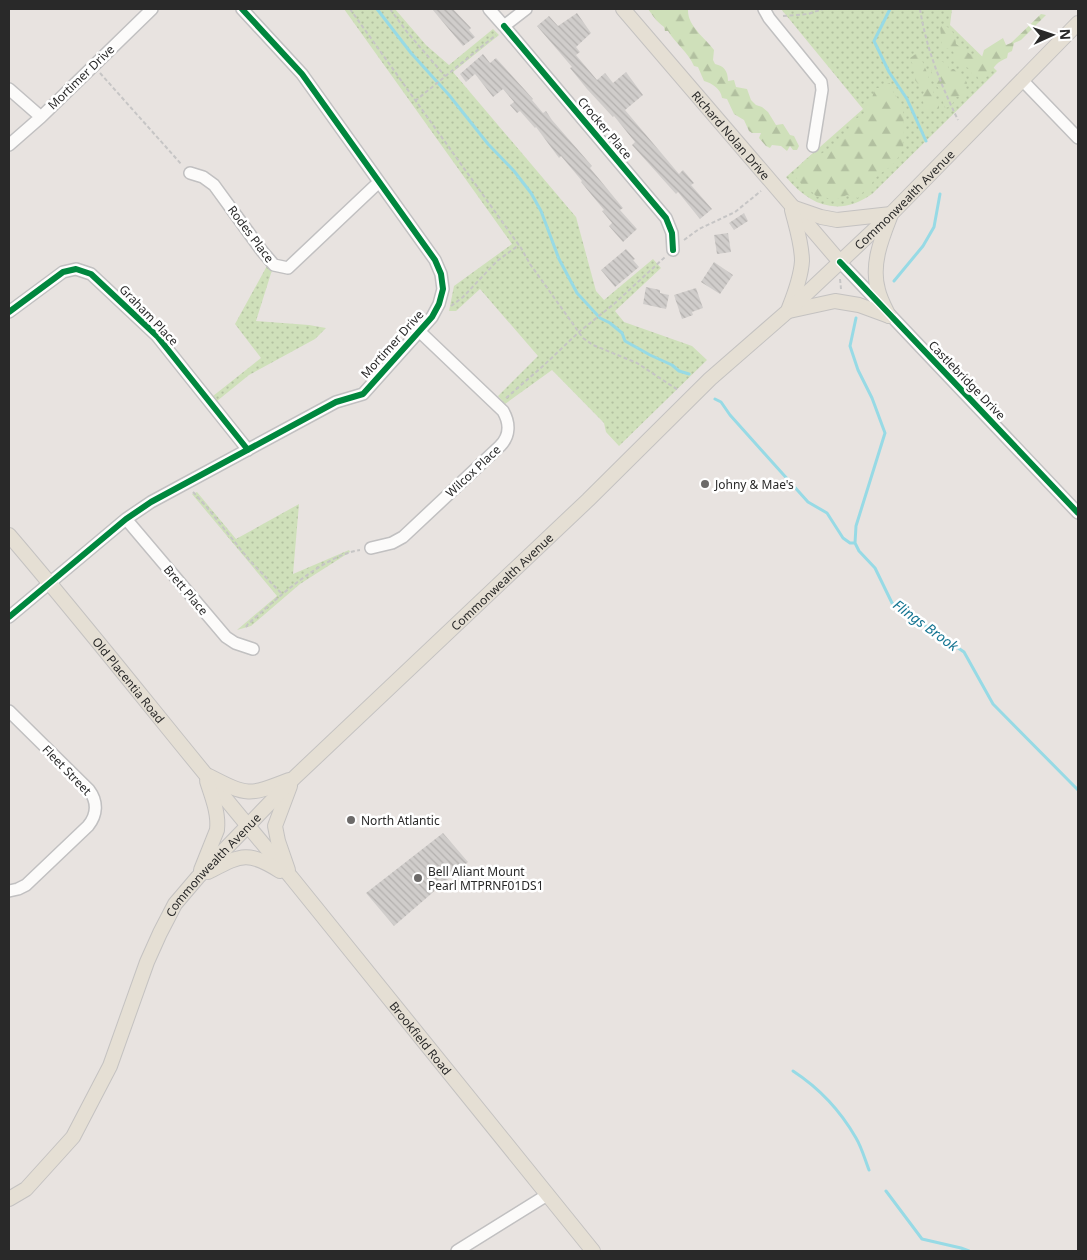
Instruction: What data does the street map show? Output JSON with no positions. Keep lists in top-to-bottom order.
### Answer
{
  "streets": {
    "main road": [
      "Richard Nolan Drive",
      "Commonwealth Avenue",
      "Old Placentia Road",
      "Brookfield Road"
    ],
    "street": [
      "Mortimer Drive",
      "Crocker Place",
      "Rodes Place",
      "Graham Place",
      "Castlebridge Drive",
      "Wilcox Place",
      "Brett Place",
      "Fleet Street"
    ]
  },
  "crossings": [
    ["Mortimer Drive", "Rodes Place"],
    ["Mortimer Drive", "Graham Place"],
    ["Mortimer Drive", "Wilcox Place"],
    ["Mortimer Drive", "Brett Place"],
    ["Mortimer Drive", "Old Placentia Road"],
    ["Richard Nolan Drive", "Commonwealth Avenue"],
    ["Richard Nolan Drive", "Castlebridge Drive"],
    ["Commonwealth Avenue", "Castlebridge Drive"],
    ["Commonwealth Avenue", "Old Placentia Road"],
    ["Commonwealth Avenue", "Brookfield Road"],
    ["Old Placentia Road", "Brookfield Road"]
  ],
  "water": ["Flings Brook"],
  "places": ["Johny & Mae's", "North Atlantic", "Bell Aliant Mount Pearl MTPRNF01DS1"],
  "north": "right"
}
